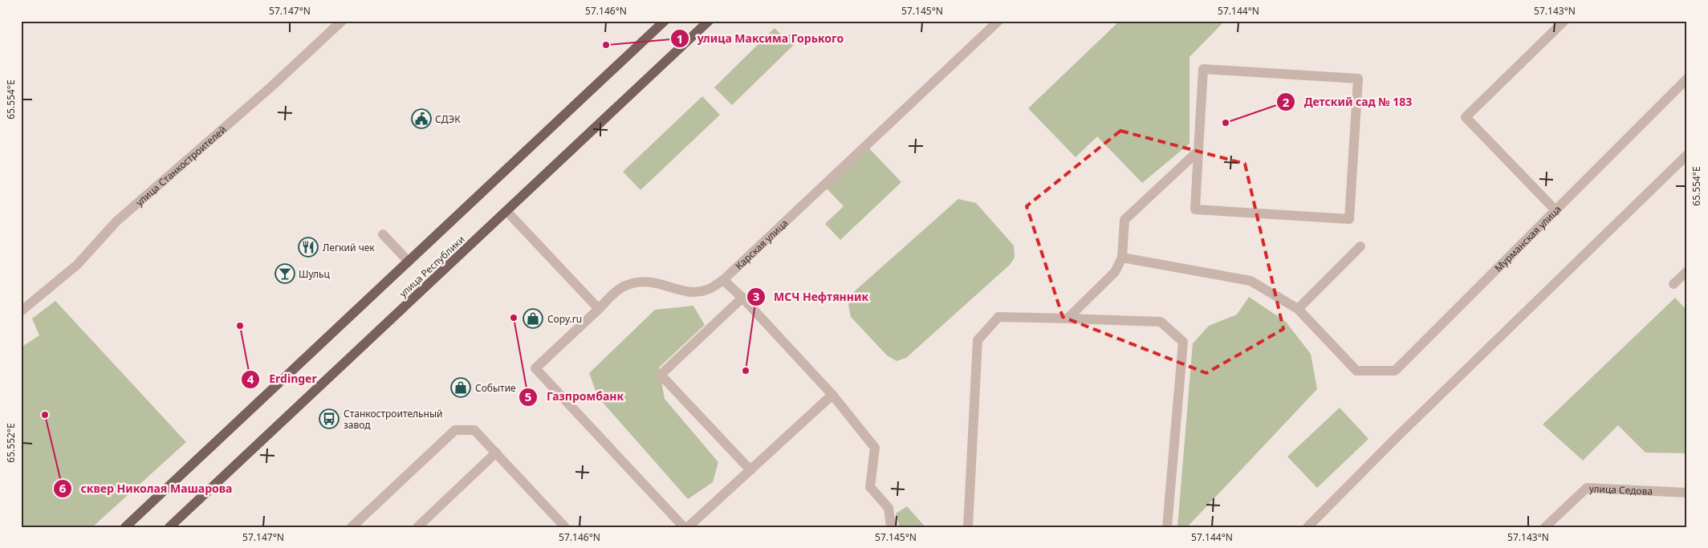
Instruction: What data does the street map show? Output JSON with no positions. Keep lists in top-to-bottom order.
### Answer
{
  "streets": {
    "main road": ["улица Республики"],
    "street": [
      "улица Станкостроителей",
      "Мурманская улица",
      "Карская улица",
      "улица Седова"
    ]
  },
  "places": {
    "other": [
      "улица Максима Горького",
      "Детский сад № 183",
      "Газпромбанк",
      "Erdinger",
      "МСЧ Нефтянник",
      "сквер Николая Машарова"
    ],
    "public building": ["СДЭК"],
    "restaurant": ["Легкий чек"],
    "bar": ["Шульц"],
    "shop": ["Copy.ru", "Событие"],
    "bus stop": ["Станкостроительный завод"]
  },
  "coordinates": [
    "57.147°N",
    "57.146°N",
    "57.145°N",
    "57.144°N",
    "57.143°N",
    "65.554°E",
    "65.552°E"
  ]
}
